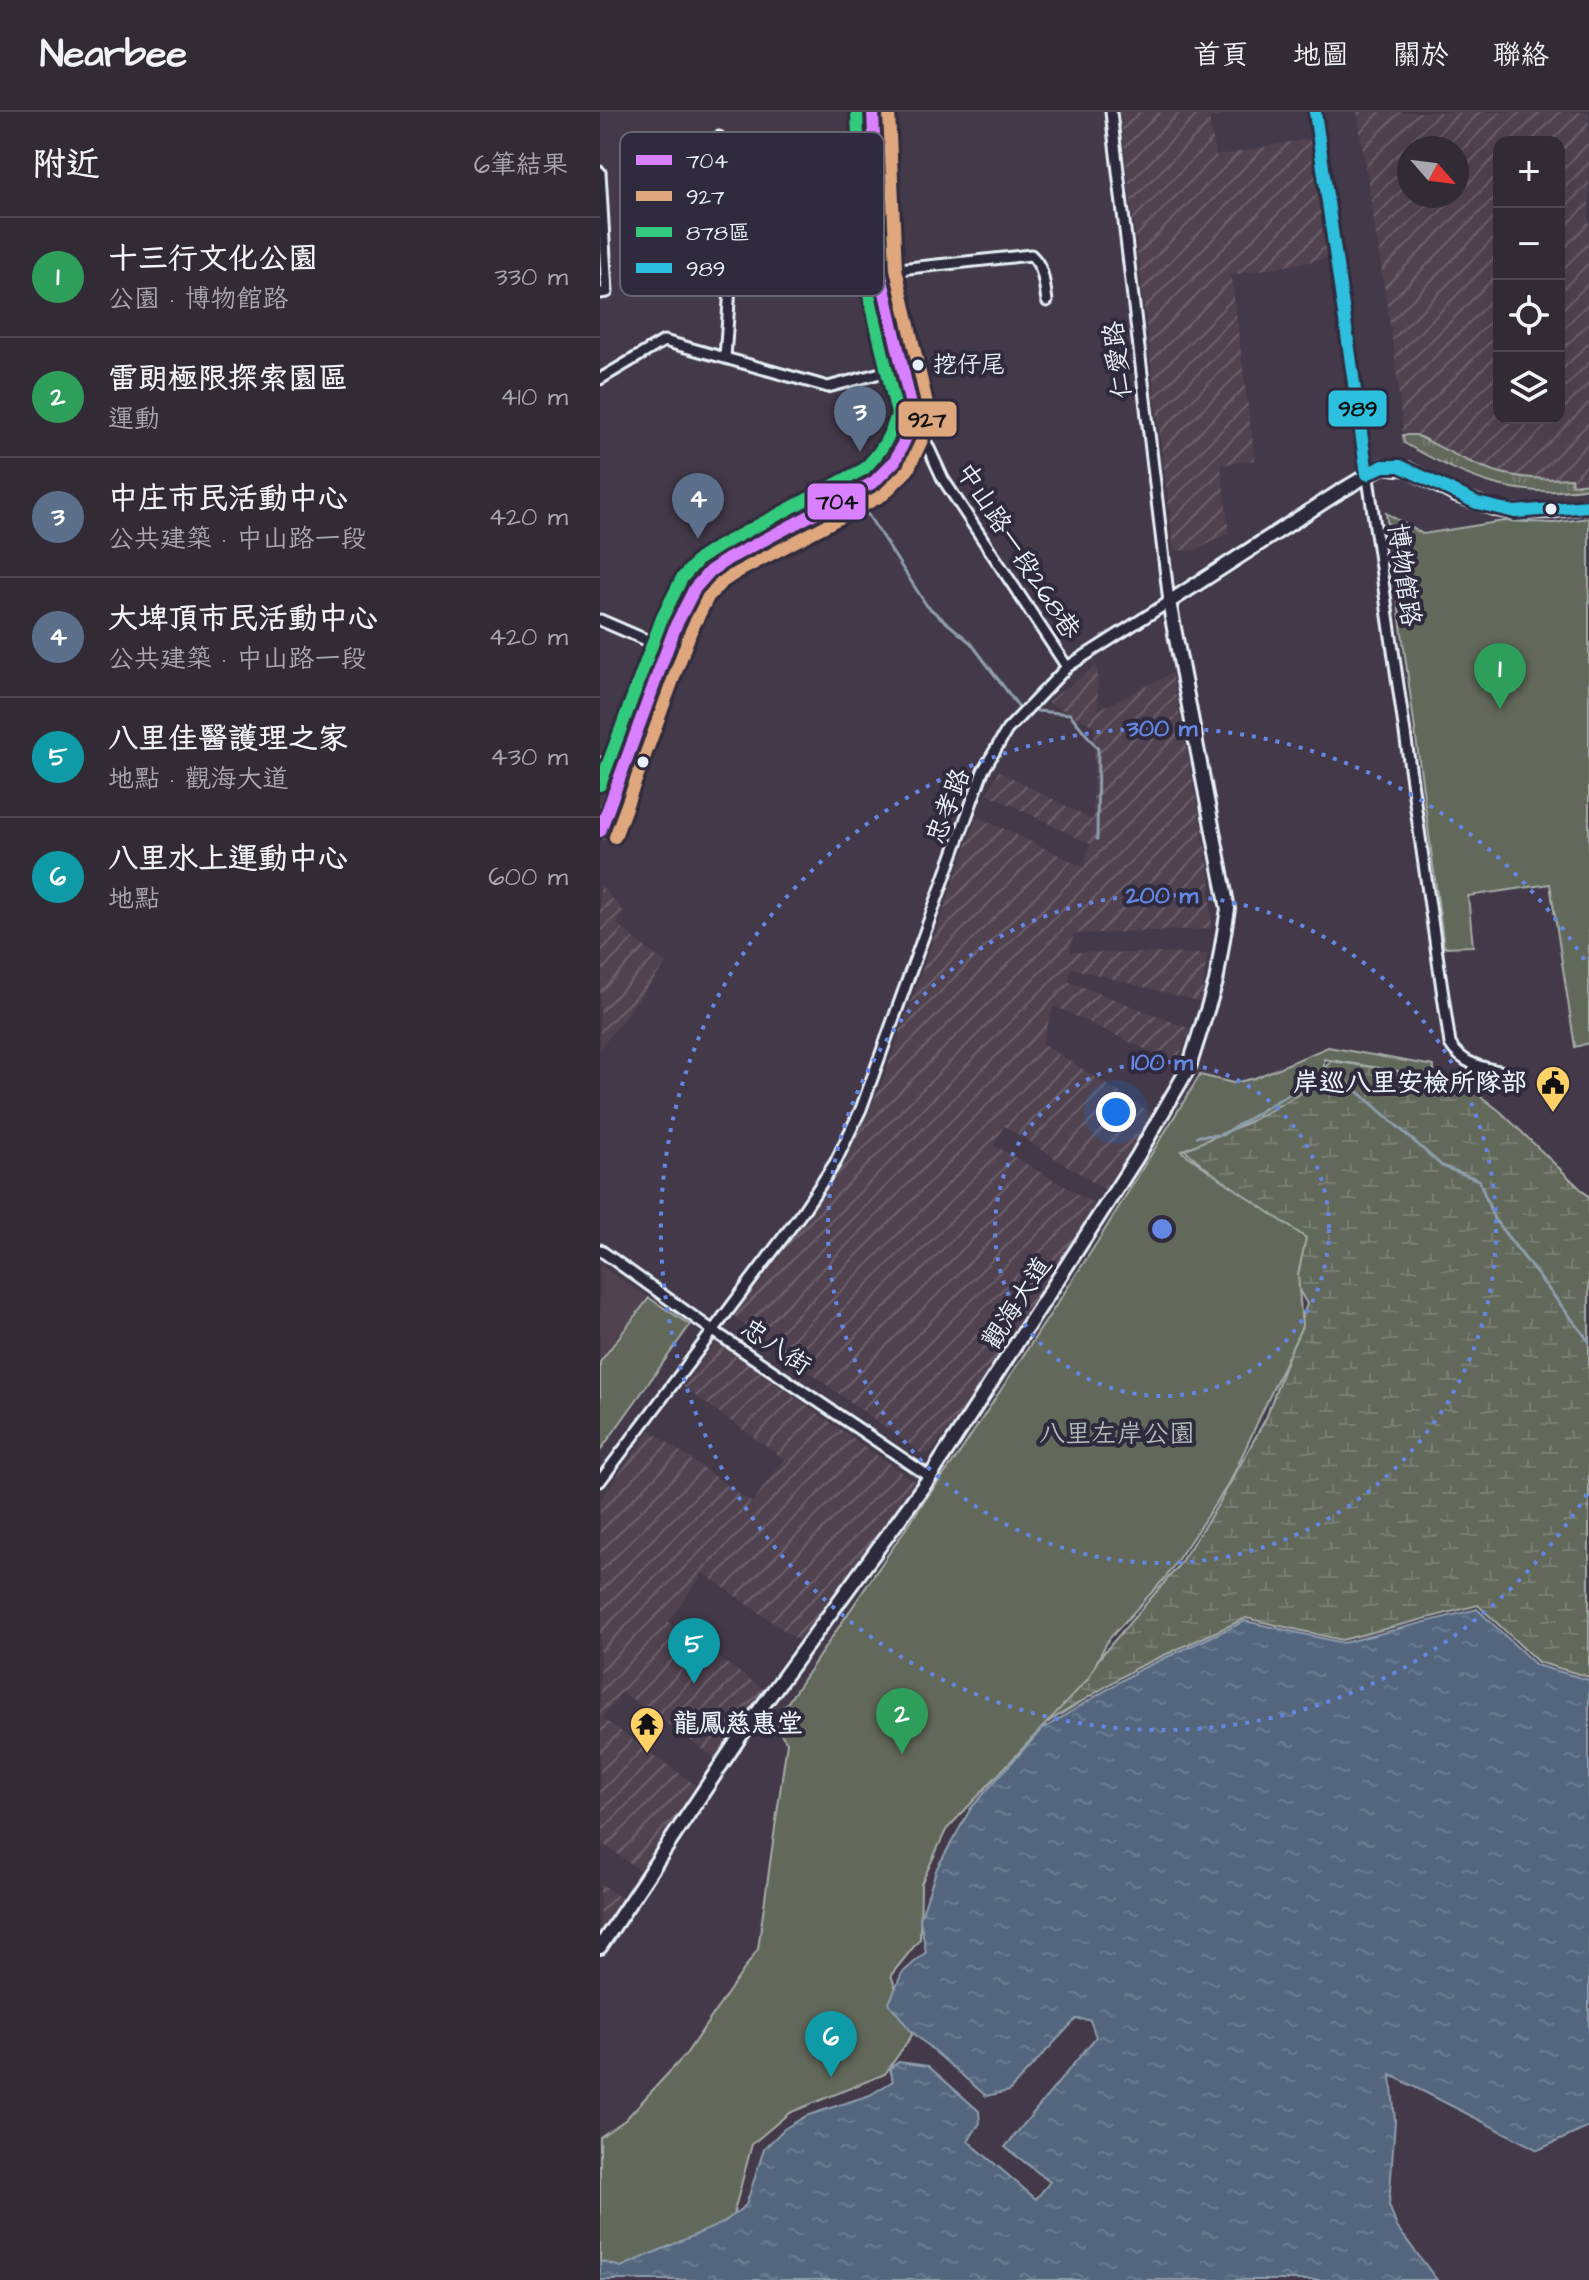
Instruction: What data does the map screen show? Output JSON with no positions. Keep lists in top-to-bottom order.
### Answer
{
  "streets": {
    "street": [
      "仁愛路",
      "中山路一段268巷",
      "博物館路",
      "忠孝路",
      "觀海大道",
      "忠八街"
    ]
  },
  "crossings": [
    ["仁愛路", "忠孝路"],
    ["仁愛路", "觀海大道"],
    ["中山路一段268巷", "忠孝路"],
    ["博物館路", "忠孝路"],
    ["忠孝路", "觀海大道"],
    ["忠孝路", "忠八街"],
    ["觀海大道", "忠八街"]
  ],
  "parks": ["八里左岸公園"],
  "places": {
    "other": ["挖仔尾"],
    "public building": ["岸巡八里安檢所隊部"],
    "temple": ["龍鳳慈惠堂"]
  },
  "lines": [
    "transit line 704",
    "transit line 927",
    "transit line 989",
    "transit line 878區"
  ],
  "legend": [
    "704",
    "927",
    "878區",
    "989"
  ],
  "north": "bottom right",
  "page": {
    "header": "Nearbee",
    "nav": [
      "首頁",
      "地圖",
      "關於",
      "聯絡"
    ],
    "heading": ["附近", "6筆結果"],
    "map_buttons": ["+", "−"],
    "list": [
      {
        "mark": "1",
        "name": "十三行文化公園",
        "note": "公園 · 博物館路",
        "value": "330 m"
      },
      {
        "mark": "2",
        "name": "雷朗極限探索園區",
        "note": "運動",
        "value": "410 m"
      },
      {
        "mark": "3",
        "name": "中庄市民活動中心",
        "note": "公共建築 · 中山路一段",
        "value": "420 m"
      },
      {
        "mark": "4",
        "name": "大埤頂市民活動中心",
        "note": "公共建築 · 中山路一段",
        "value": "420 m"
      },
      {
        "mark": "5",
        "name": "八里佳醫護理之家",
        "note": "地點 · 觀海大道",
        "value": "430 m"
      },
      {
        "mark": "6",
        "name": "八里水上運動中心",
        "note": "地點",
        "value": "600 m"
      }
    ],
    "pins": [
      "3",
      "4",
      "1",
      "5",
      "2",
      "6"
    ]
  },
  "rings": ["300 m", "200 m", "100 m"]
}
